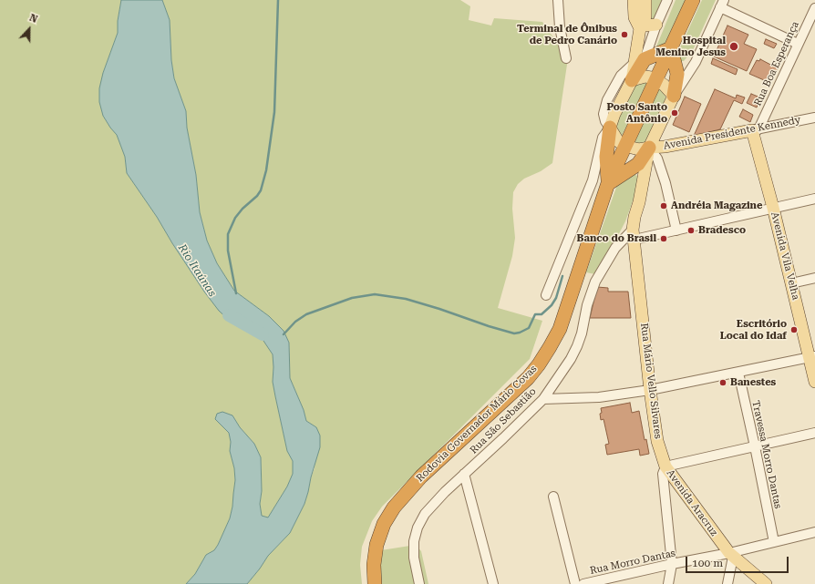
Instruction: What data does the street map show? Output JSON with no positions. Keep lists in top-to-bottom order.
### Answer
{
  "streets": {
    "highway": ["Rodovia Governador Mário Covas"],
    "main road": [
      "Avenida Presidente Kennedy",
      "Avenida Vila Velha",
      "Rua Mário Vello Silvares",
      "Avenida Aracruz"
    ],
    "street": [
      "Rua Boa Esperança",
      "Rua São Sebastião",
      "Travessa Morro Dantas",
      "Rua Morro Dantas"
    ]
  },
  "crossings": [
    ["Rua Boa Esperança", "Avenida Presidente Kennedy"],
    ["Rua Boa Esperança", "Avenida Vila Velha"],
    ["Avenida Presidente Kennedy", "Avenida Vila Velha"],
    ["Avenida Presidente Kennedy", "Rodovia Governador Mário Covas"],
    ["Rua Mário Vello Silvares", "Rua São Sebastião"],
    ["Rua Mário Vello Silvares", "Avenida Aracruz"],
    ["Rua Mário Vello Silvares", "Rua Morro Dantas"],
    ["Travessa Morro Dantas", "Rua Morro Dantas"],
    ["Avenida Aracruz", "Rua Morro Dantas"]
  ],
  "water": ["Rio Itaúnas"],
  "places": [
    "Terminal de Ônibus de Pedro Canário",
    "Hospital Menino Jesus",
    "Posto Santo Antônio",
    "Andréia Magazine",
    "Bradesco",
    "Banco do Brasil",
    "Escritório Local do Idaf",
    "Banestes"
  ],
  "scale_bar": "100 m",
  "north": "top"
}
